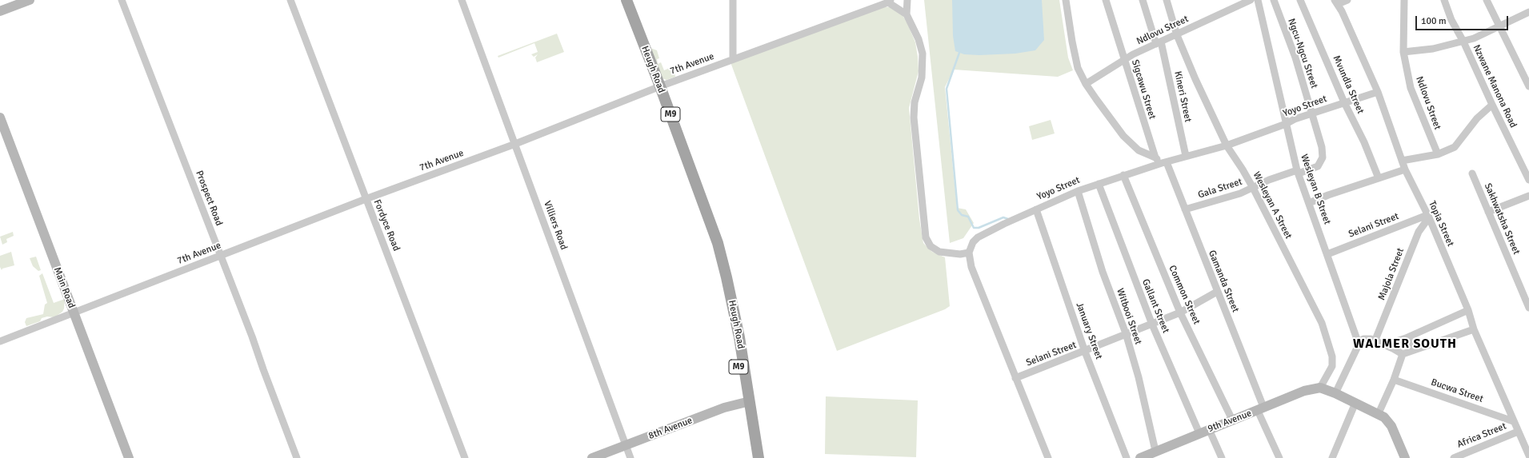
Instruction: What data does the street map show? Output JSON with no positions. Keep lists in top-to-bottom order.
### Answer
{
  "streets": {
    "main road": ["Heugh Road", "M9"],
    "street": [
      "Ndlovu Street",
      "Ngcu-Ngcu Street",
      "7th Avenue",
      "Mvundla Street",
      "Nzwane Manona Road",
      "Sigcawu Street",
      "Kineri Street",
      "Yoyo Street",
      "Gala Street",
      "Wesleyan B Street",
      "Prospect Road",
      "Wesleyan A Street",
      "Sakhwatsha Street",
      "Topia Street",
      "Fordyce Road",
      "Villiers Road",
      "Selani Street",
      "Majola Street",
      "Gamanda Street",
      "Main Road",
      "Common Street",
      "Gallant Street",
      "Witbooi Street",
      "January Street",
      "Bucwa Street",
      "9th Avenue",
      "8th Avenue",
      "Africa Street"
    ]
  },
  "crossings": [
    ["Ndlovu Street", "Sigcawu Street"],
    ["Ndlovu Street", "Kineri Street"],
    ["Ndlovu Street", "Wesleyan A Street"],
    ["Ngcu-Ngcu Street", "Yoyo Street"],
    ["Ngcu-Ngcu Street", "Gala Street"],
    ["Ngcu-Ngcu Street", "Wesleyan B Street"],
    ["7th Avenue", "Heugh Road"],
    ["7th Avenue", "Prospect Road"],
    ["7th Avenue", "Fordyce Road"],
    ["7th Avenue", "Villiers Road"],
    ["7th Avenue", "Main Road"],
    ["Heugh Road", "8th Avenue"],
    ["Mvundla Street", "Yoyo Street"],
    ["Kineri Street", "Yoyo Street"],
    ["Yoyo Street", "Wesleyan B Street"],
    ["Yoyo Street", "Wesleyan A Street"],
    ["Yoyo Street", "Topia Street"],
    ["Yoyo Street", "Gamanda Street"],
    ["Yoyo Street", "Common Street"],
    ["Yoyo Street", "Gallant Street"],
    ["Yoyo Street", "Witbooi Street"],
    ["Yoyo Street", "January Street"],
    ["Gala Street", "Wesleyan B Street"],
    ["Gala Street", "Wesleyan A Street"],
    ["Gala Street", "Gamanda Street"],
    ["Wesleyan B Street", "Selani Street"],
    ["Wesleyan A Street", "9th Avenue"],
    ["Topia Street", "Selani Street"],
    ["Topia Street", "Majola Street"],
    ["Topia Street", "Bucwa Street"],
    ["Topia Street", "Africa Street"],
    ["Villiers Road", "8th Avenue"],
    ["Selani Street", "Majola Street"],
    ["Selani Street", "Gamanda Street"],
    ["Selani Street", "Common Street"],
    ["Selani Street", "Gallant Street"],
    ["Selani Street", "Witbooi Street"],
    ["Selani Street", "January Street"],
    ["Gamanda Street", "9th Avenue"],
    ["Common Street", "9th Avenue"],
    ["Gallant Street", "9th Avenue"],
    ["Witbooi Street", "9th Avenue"]
  ],
  "districts": ["WALMER SOUTH"],
  "scale_bar": "100 m"
}
